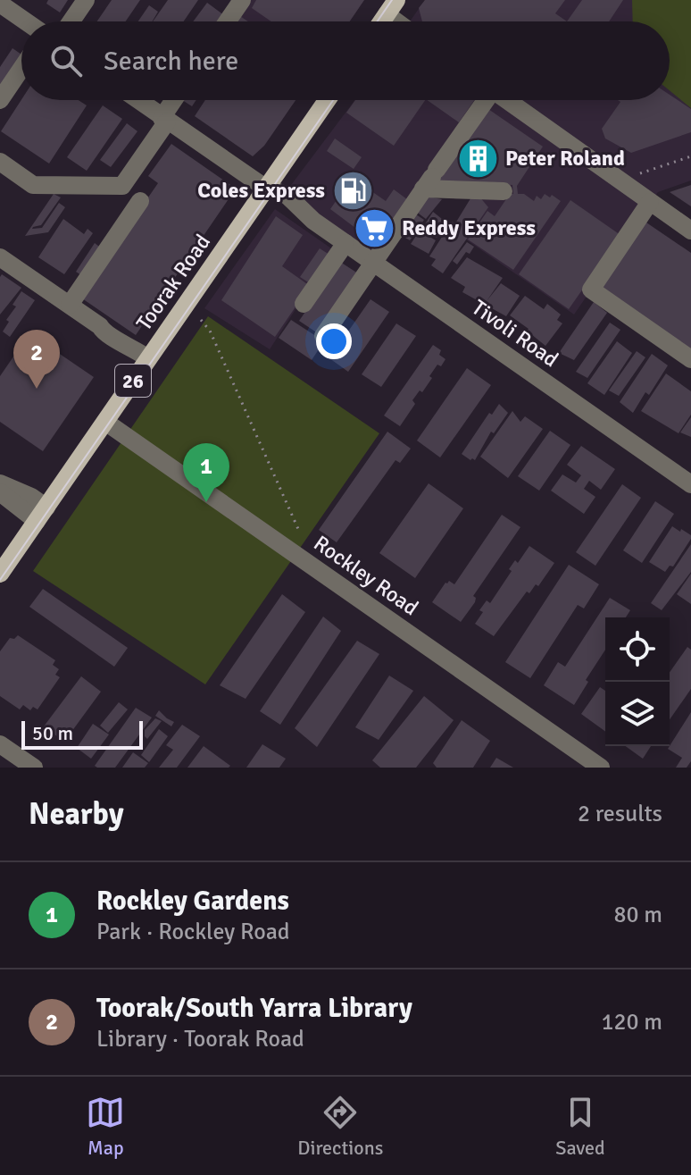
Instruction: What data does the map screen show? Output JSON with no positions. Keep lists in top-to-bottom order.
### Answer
{
  "streets": {
    "main road": ["Toorak Road", "26"],
    "street": ["Tivoli Road", "Rockley Road"]
  },
  "crossings": [
    ["Toorak Road", "Tivoli Road"],
    ["Toorak Road", "Rockley Road"]
  ],
  "places": {
    "building": ["Peter Roland"],
    "fuel station": ["Coles Express"],
    "supermarket": ["Reddy Express"]
  },
  "scale_bar": "50 m",
  "page": {
    "search": "Search here",
    "pins": ["2", "1"],
    "scale": "50 m",
    "heading": ["Nearby", "2 results"],
    "list": [
      {
        "mark": "1",
        "name": "Rockley Gardens",
        "note": "Park · Rockley Road",
        "value": "80 m"
      },
      {
        "mark": "2",
        "name": "Toorak/South Yarra Library",
        "note": "Library · Toorak Road",
        "value": "120 m"
      }
    ],
    "nav": ["Map", "Directions", "Saved"]
  }
}
